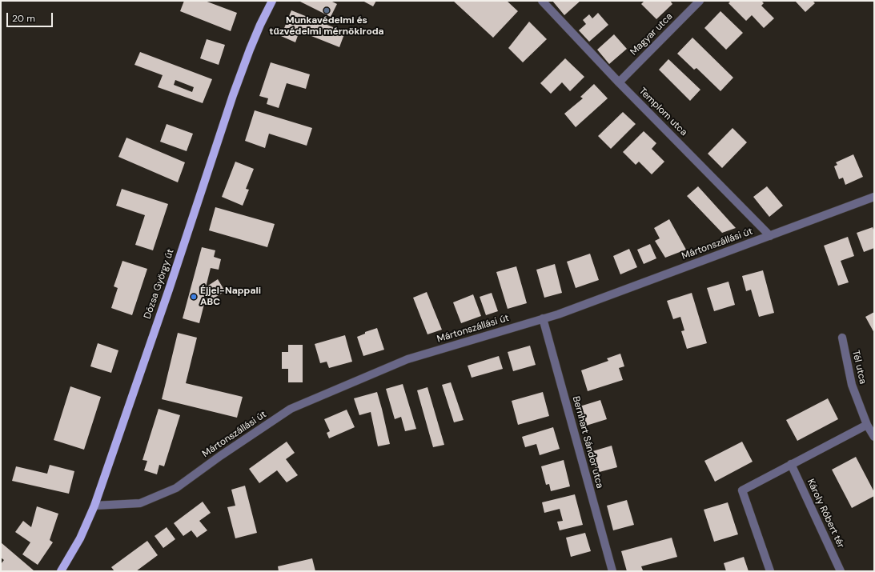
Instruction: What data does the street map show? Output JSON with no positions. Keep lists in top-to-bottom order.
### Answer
{
  "streets": {
    "main road": ["Dózsa György út"],
    "street": [
      "Magyar utca",
      "Templom utca",
      "Mártonszállási út",
      "Tél utca",
      "Bernhart Sándor utca",
      "Károly Róbert tér"
    ]
  },
  "crossings": [
    ["Magyar utca", "Templom utca"],
    ["Templom utca", "Mártonszállási út"],
    ["Mártonszállási út", "Dózsa György út"],
    ["Mártonszállási út", "Bernhart Sándor utca"]
  ],
  "places": ["Munkavédelmi és tűzvédelmi mérnökiroda", "Éjjel-Nappali ABC"],
  "scale_bar": "20 m"
}
